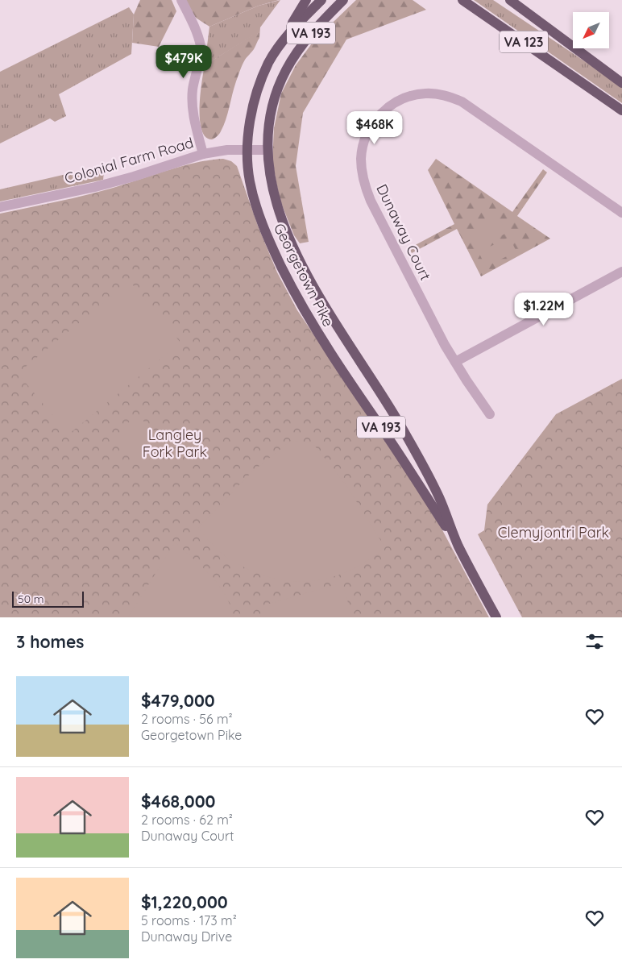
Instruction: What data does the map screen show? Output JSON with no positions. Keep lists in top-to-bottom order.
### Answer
{
  "streets": {
    "main road": ["VA 193", "VA 123", "Georgetown Pike"],
    "street": ["Colonial Farm Road", "Dunaway Court"]
  },
  "crossings": [
    ["Colonial Farm Road", "Georgetown Pike"]
  ],
  "parks": ["Langley Fork Park", "Clemyjontri Park"],
  "scale_bar": "50 m",
  "north": "bottom left",
  "page": {
    "price": ["$479K", "$468K", "$1.22M"],
    "scale": "50 m",
    "heading": "3 homes",
    "list": [
      {
        "name": "$479,000",
        "note": "2 rooms · 56 m² · Georgetown Pike"
      },
      {
        "name": "$468,000",
        "note": "2 rooms · 62 m² · Dunaway Court"
      },
      {
        "name": "$1,220,000",
        "note": "5 rooms · 173 m² · Dunaway Drive"
      }
    ]
  }
}
